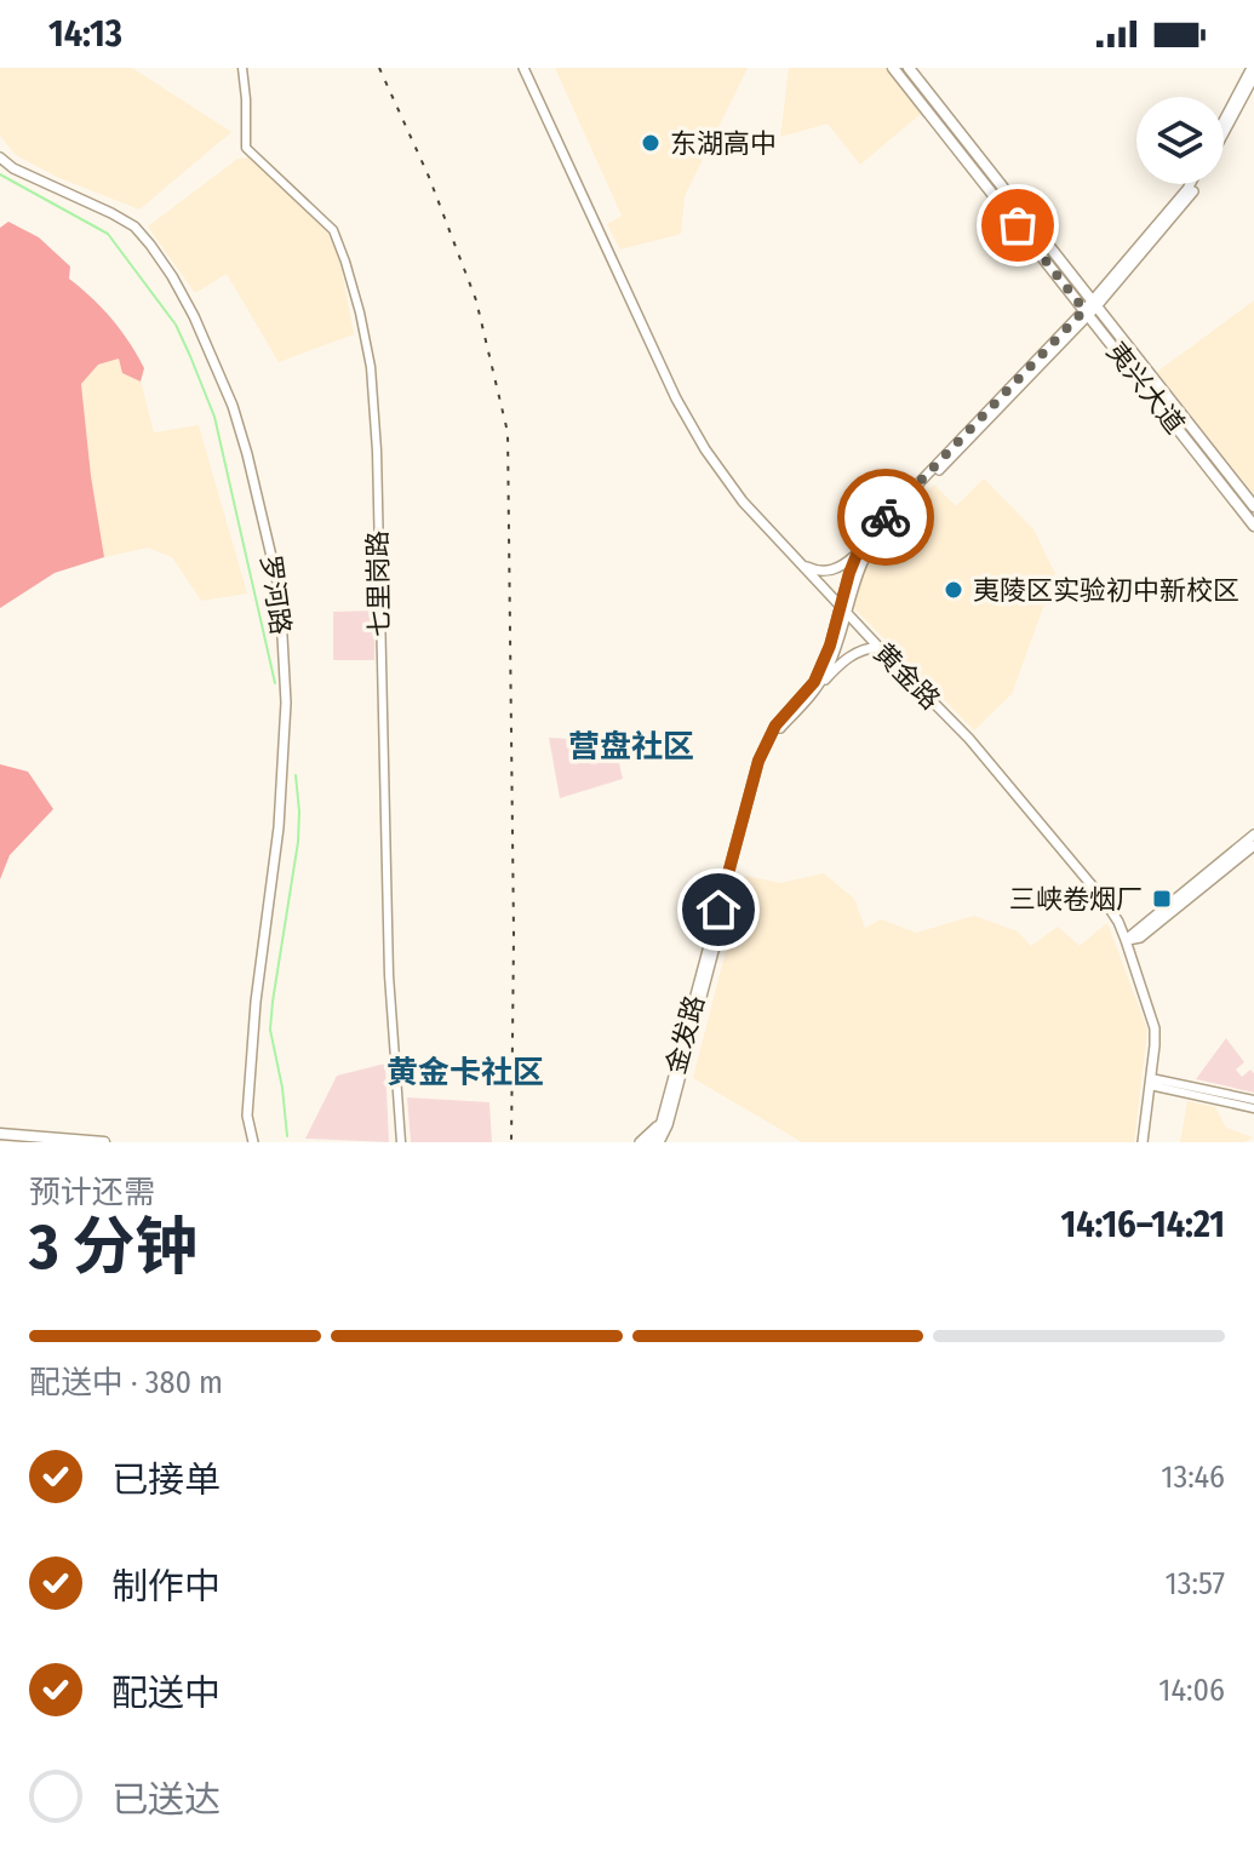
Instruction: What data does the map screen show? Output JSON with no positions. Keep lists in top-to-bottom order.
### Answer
{
  "streets": {
    "main road": [
      "夷兴大道",
      "罗河路",
      "黄金路",
      "金发路"
    ],
    "street": ["七里岗路"]
  },
  "crossings": [
    ["黄金路", "金发路"]
  ],
  "districts": ["营盘社区", "黄金卡社区"],
  "places": {
    "other": ["东湖高中", "夷陵区实验初中新校区"],
    "transit": ["三峡卷烟厂"]
  },
  "page": {
    "status": "14:13",
    "heading": ["3 分钟", "预计还需", "14:16–14:21"],
    "bar": "配送中 · 380 m",
    "list": [
      ["已接单", "13:46"],
      ["制作中", "13:57"],
      ["配送中", "14:06"],
      "已送达"
    ]
  }
}
